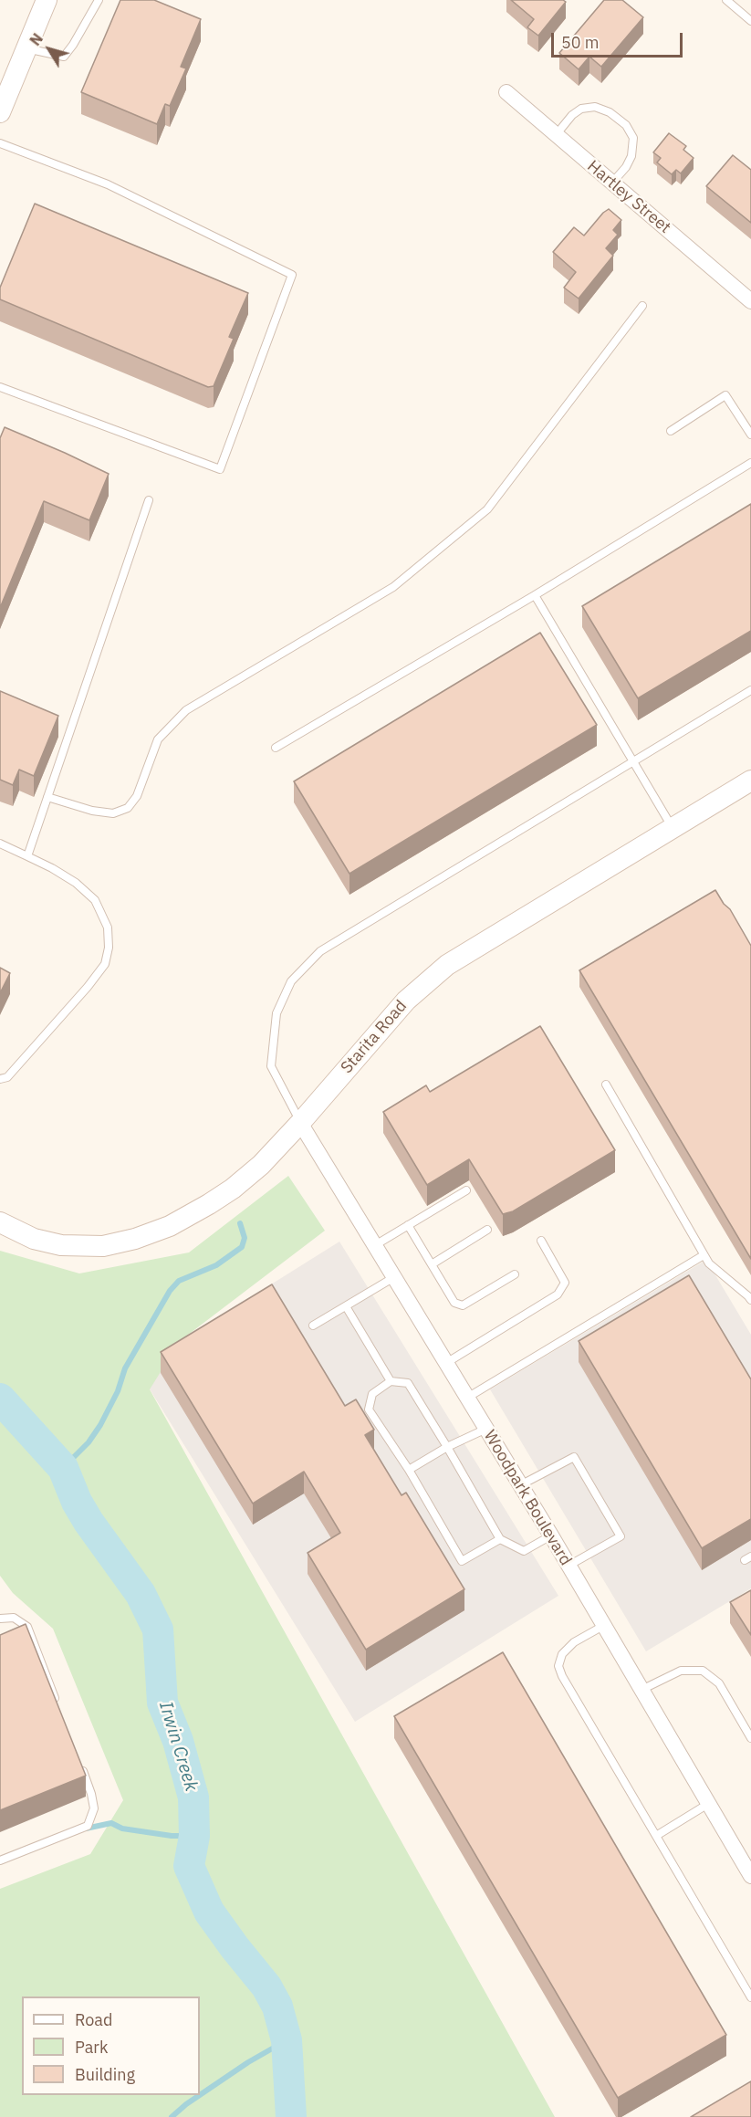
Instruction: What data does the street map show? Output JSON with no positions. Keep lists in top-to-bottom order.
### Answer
{
  "streets": {
    "street": ["Hartley Street", "Starita Road", "Woodpark Boulevard"]
  },
  "crossings": [
    ["Starita Road", "Woodpark Boulevard"]
  ],
  "water": ["Irwin Creek"],
  "legend": ["Road", "Park", "Building"],
  "scale_bar": "50 m",
  "north": "top left"
}
